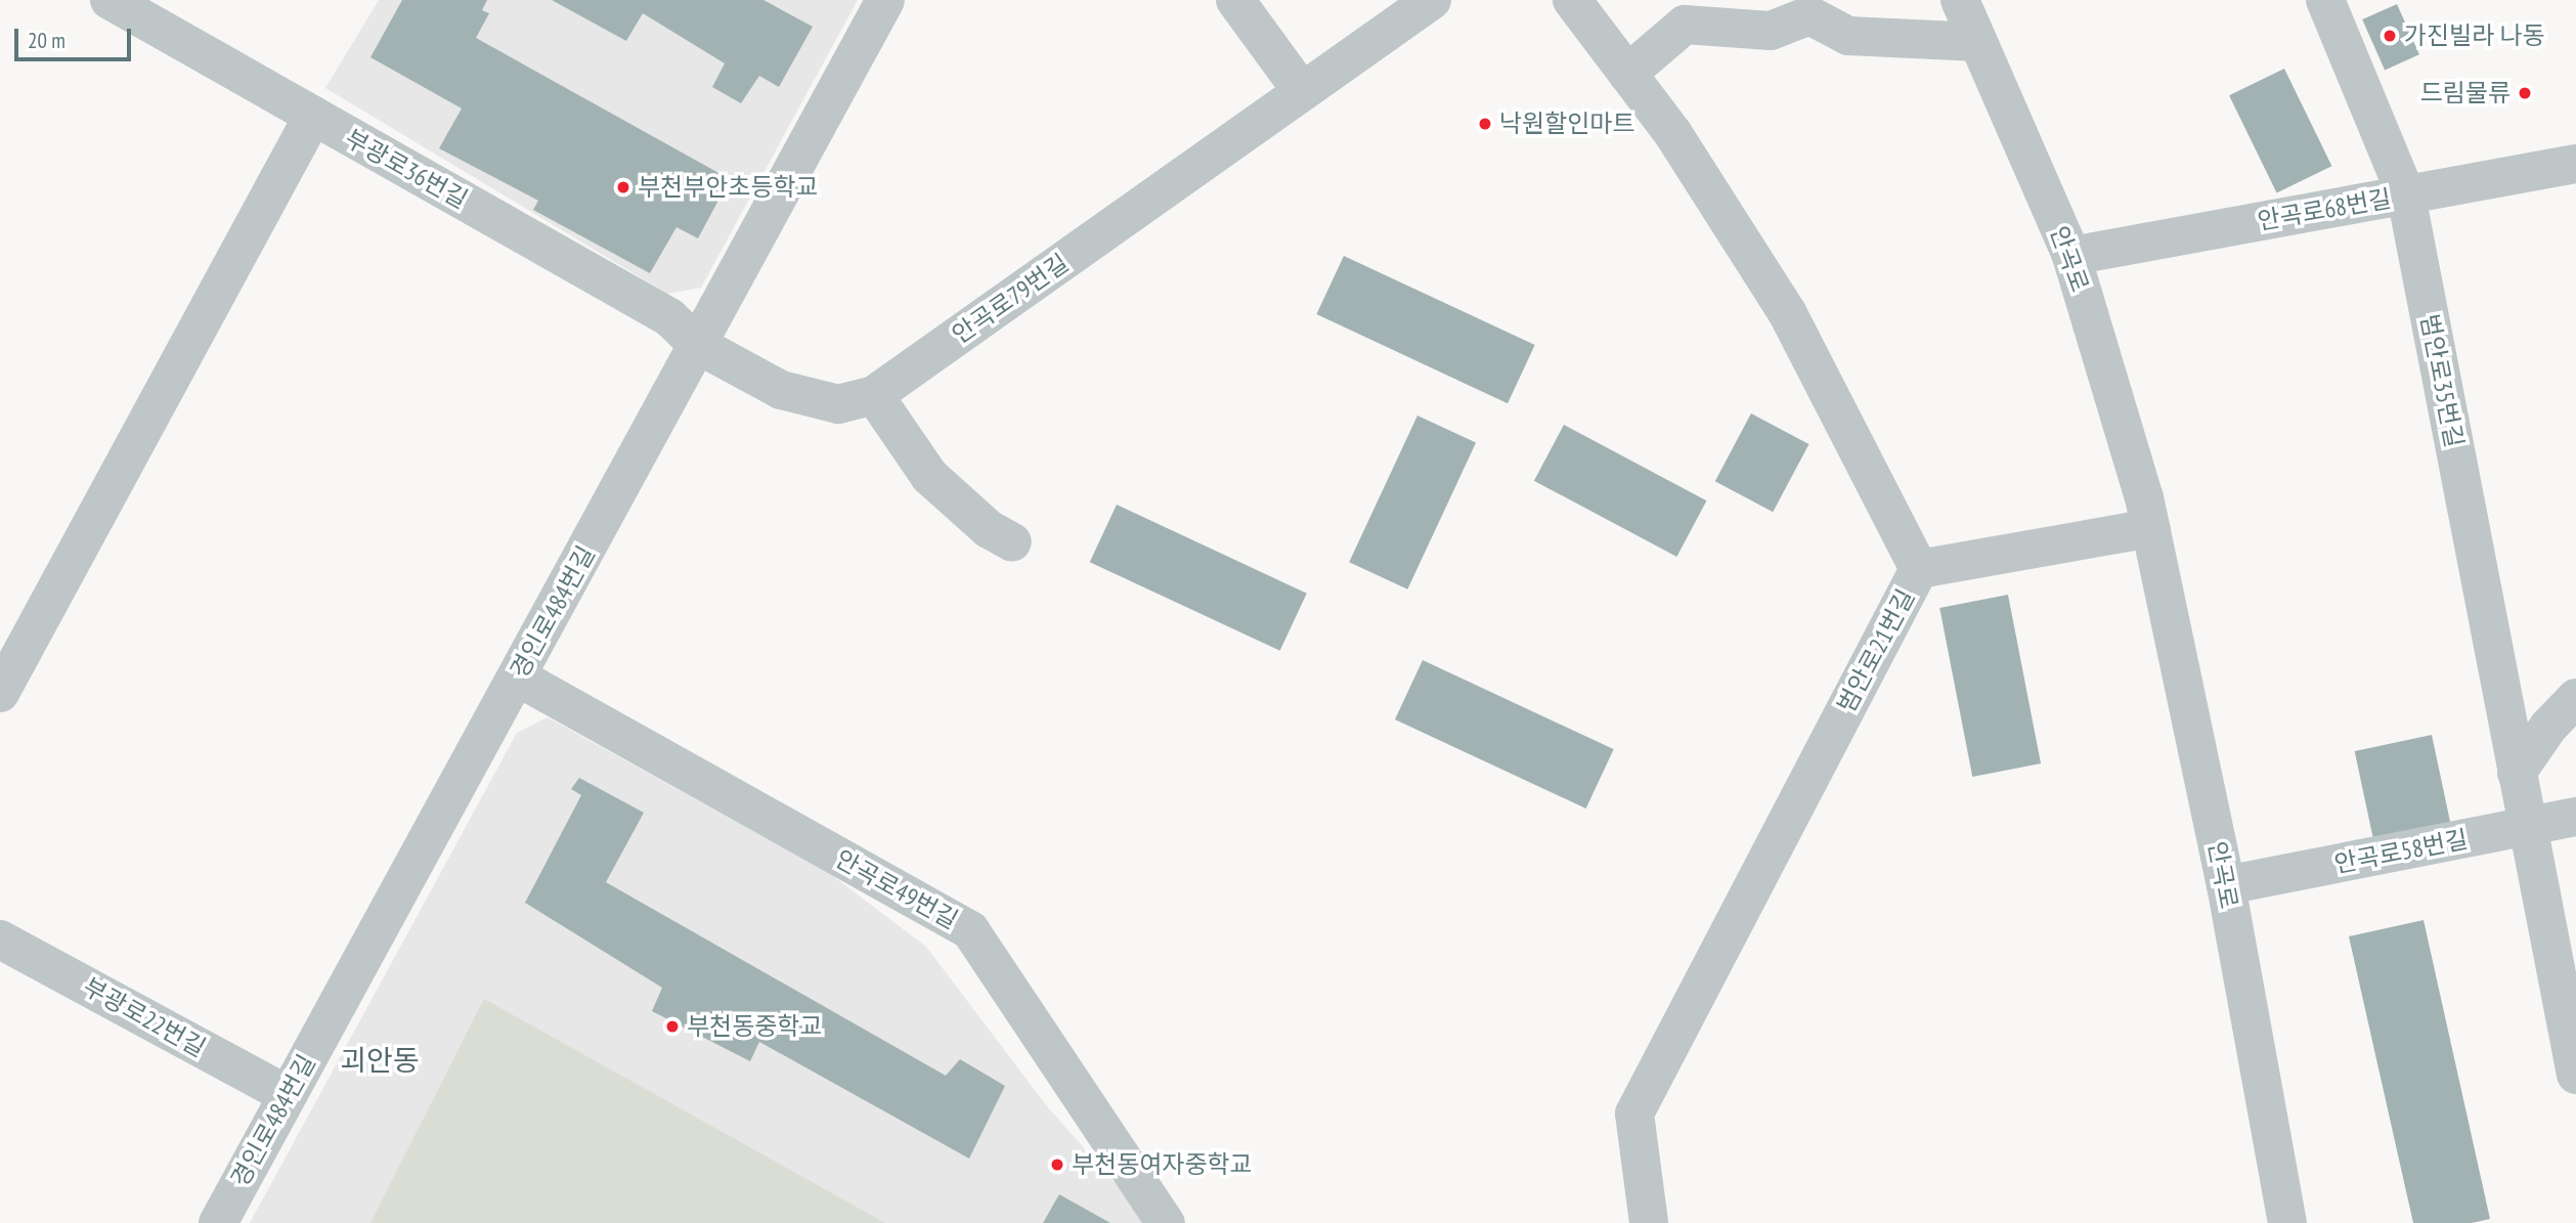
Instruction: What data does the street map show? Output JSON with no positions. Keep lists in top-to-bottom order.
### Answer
{
  "streets": {
    "street": [
      "부광로36번길",
      "안곡로68번길",
      "안곡로",
      "안곡로79번길",
      "범안로35번길",
      "경인로484번길",
      "범안로21번길",
      "안곡로58번길",
      "안곡로49번길",
      "부광로22번길"
    ]
  },
  "crossings": [
    ["부광로36번길", "안곡로79번길"],
    ["부광로36번길", "경인로484번길"],
    ["안곡로68번길", "안곡로"],
    ["안곡로68번길", "범안로35번길"],
    ["안곡로", "안곡로58번길"],
    ["안곡로79번길", "경인로484번길"],
    ["범안로35번길", "안곡로58번길"],
    ["경인로484번길", "안곡로49번길"],
    ["경인로484번길", "부광로22번길"]
  ],
  "districts": ["괴안동"],
  "places": [
    "가진빌라 나동",
    "드림물류",
    "낙원할인마트",
    "부천부안초등학교",
    "부천동중학교",
    "부천동여자중학교"
  ],
  "scale_bar": "20 m"
}
